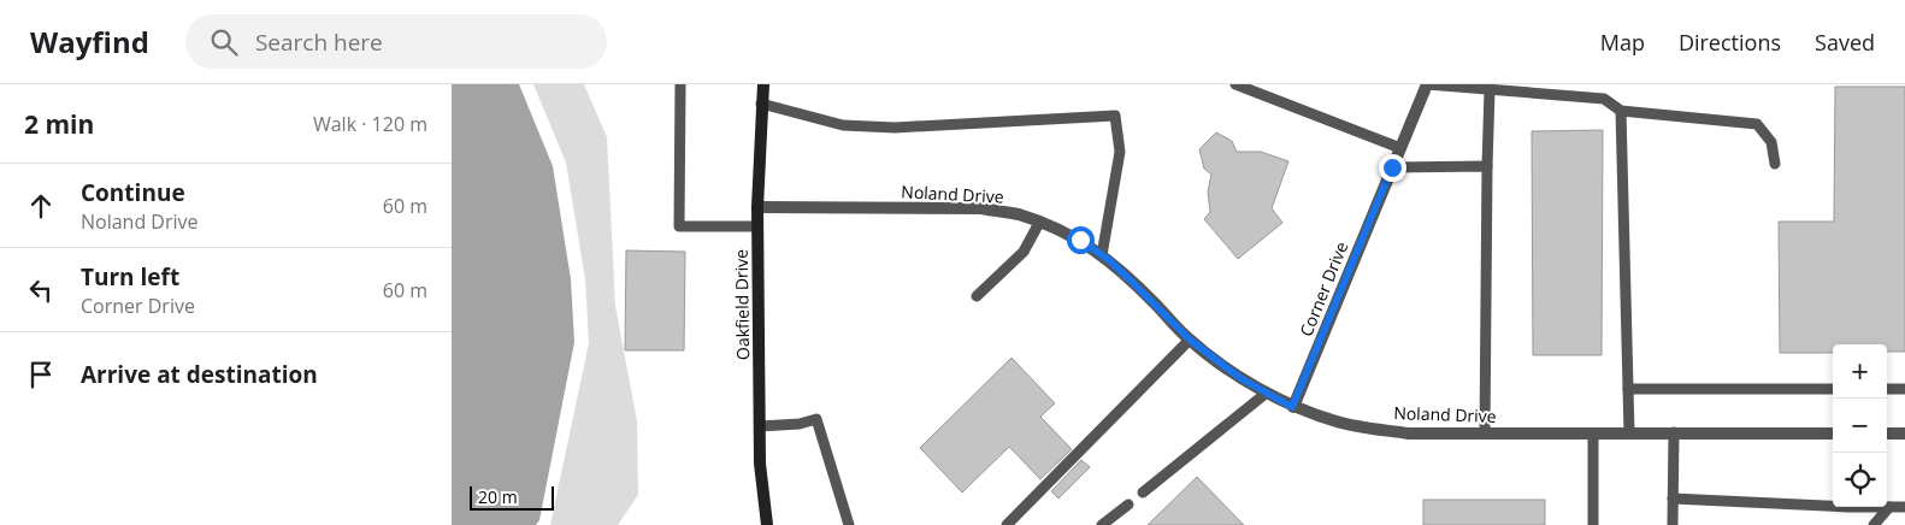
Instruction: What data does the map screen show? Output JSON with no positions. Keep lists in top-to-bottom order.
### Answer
{
  "streets": {
    "street": ["Noland Drive", "Corner Drive", "Oakfield Drive"]
  },
  "crossings": [
    ["Noland Drive", "Corner Drive"],
    ["Noland Drive", "Oakfield Drive"]
  ],
  "scale_bar": "20 m",
  "page": {
    "header": "Wayfind",
    "search": "Search here",
    "nav": ["Map", "Directions", "Saved"],
    "heading": ["2 min", "Walk · 120 m"],
    "list": [
      ["Continue", "Noland Drive", "60 m"],
      ["Turn left", "Corner Drive", "60 m"],
      "Arrive at destination"
    ],
    "map_buttons": ["+", "−"],
    "scale": "20 m"
  }
}
